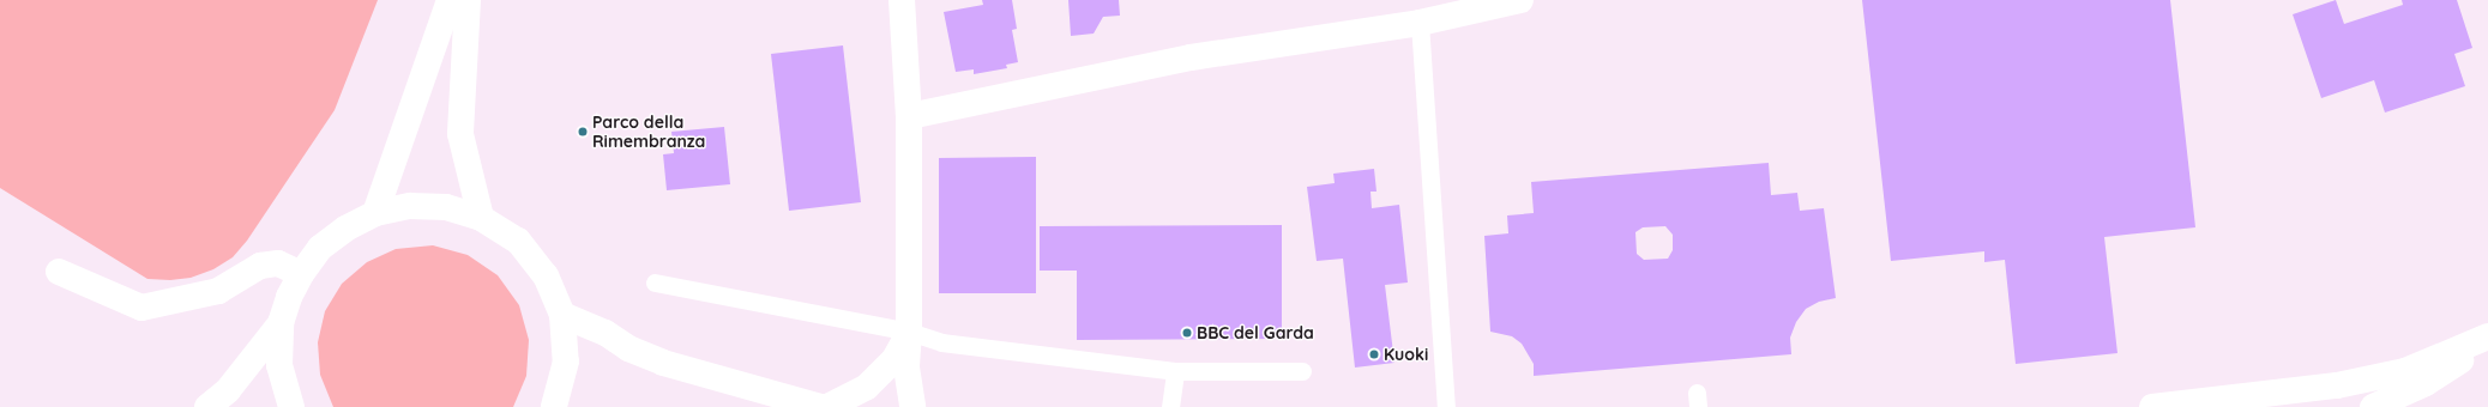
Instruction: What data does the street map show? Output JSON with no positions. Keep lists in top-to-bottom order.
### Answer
{
  "places": ["Parco della Rimembranza", "BBC del Garda", "Kuoki"]
}
